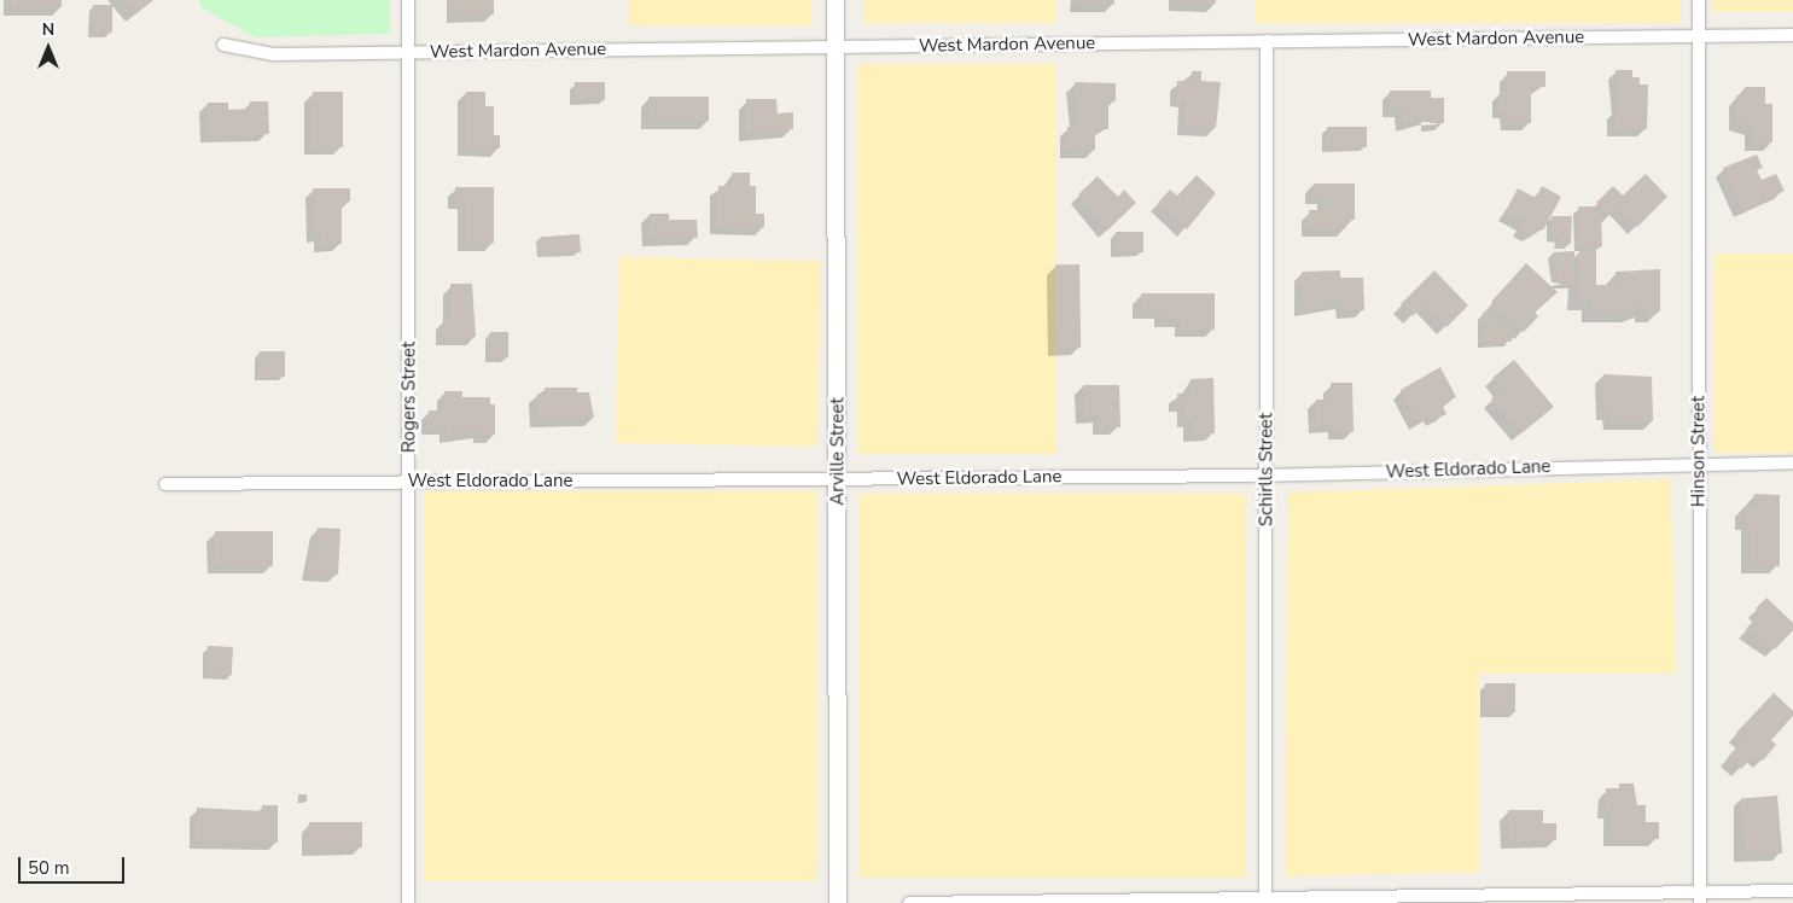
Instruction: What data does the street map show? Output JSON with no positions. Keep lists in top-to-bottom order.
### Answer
{
  "streets": {
    "street": [
      "West Mardon Avenue",
      "Rogers Street",
      "Arville Street",
      "Hinson Street",
      "Schirlls Street",
      "West Eldorado Lane"
    ]
  },
  "crossings": [
    ["West Mardon Avenue", "Rogers Street"],
    ["West Mardon Avenue", "Arville Street"],
    ["West Mardon Avenue", "Hinson Street"],
    ["West Mardon Avenue", "Schirlls Street"],
    ["Rogers Street", "West Eldorado Lane"],
    ["Arville Street", "West Eldorado Lane"],
    ["Hinson Street", "West Eldorado Lane"],
    ["Schirlls Street", "West Eldorado Lane"]
  ],
  "scale_bar": "50 m",
  "north": "top"
}
